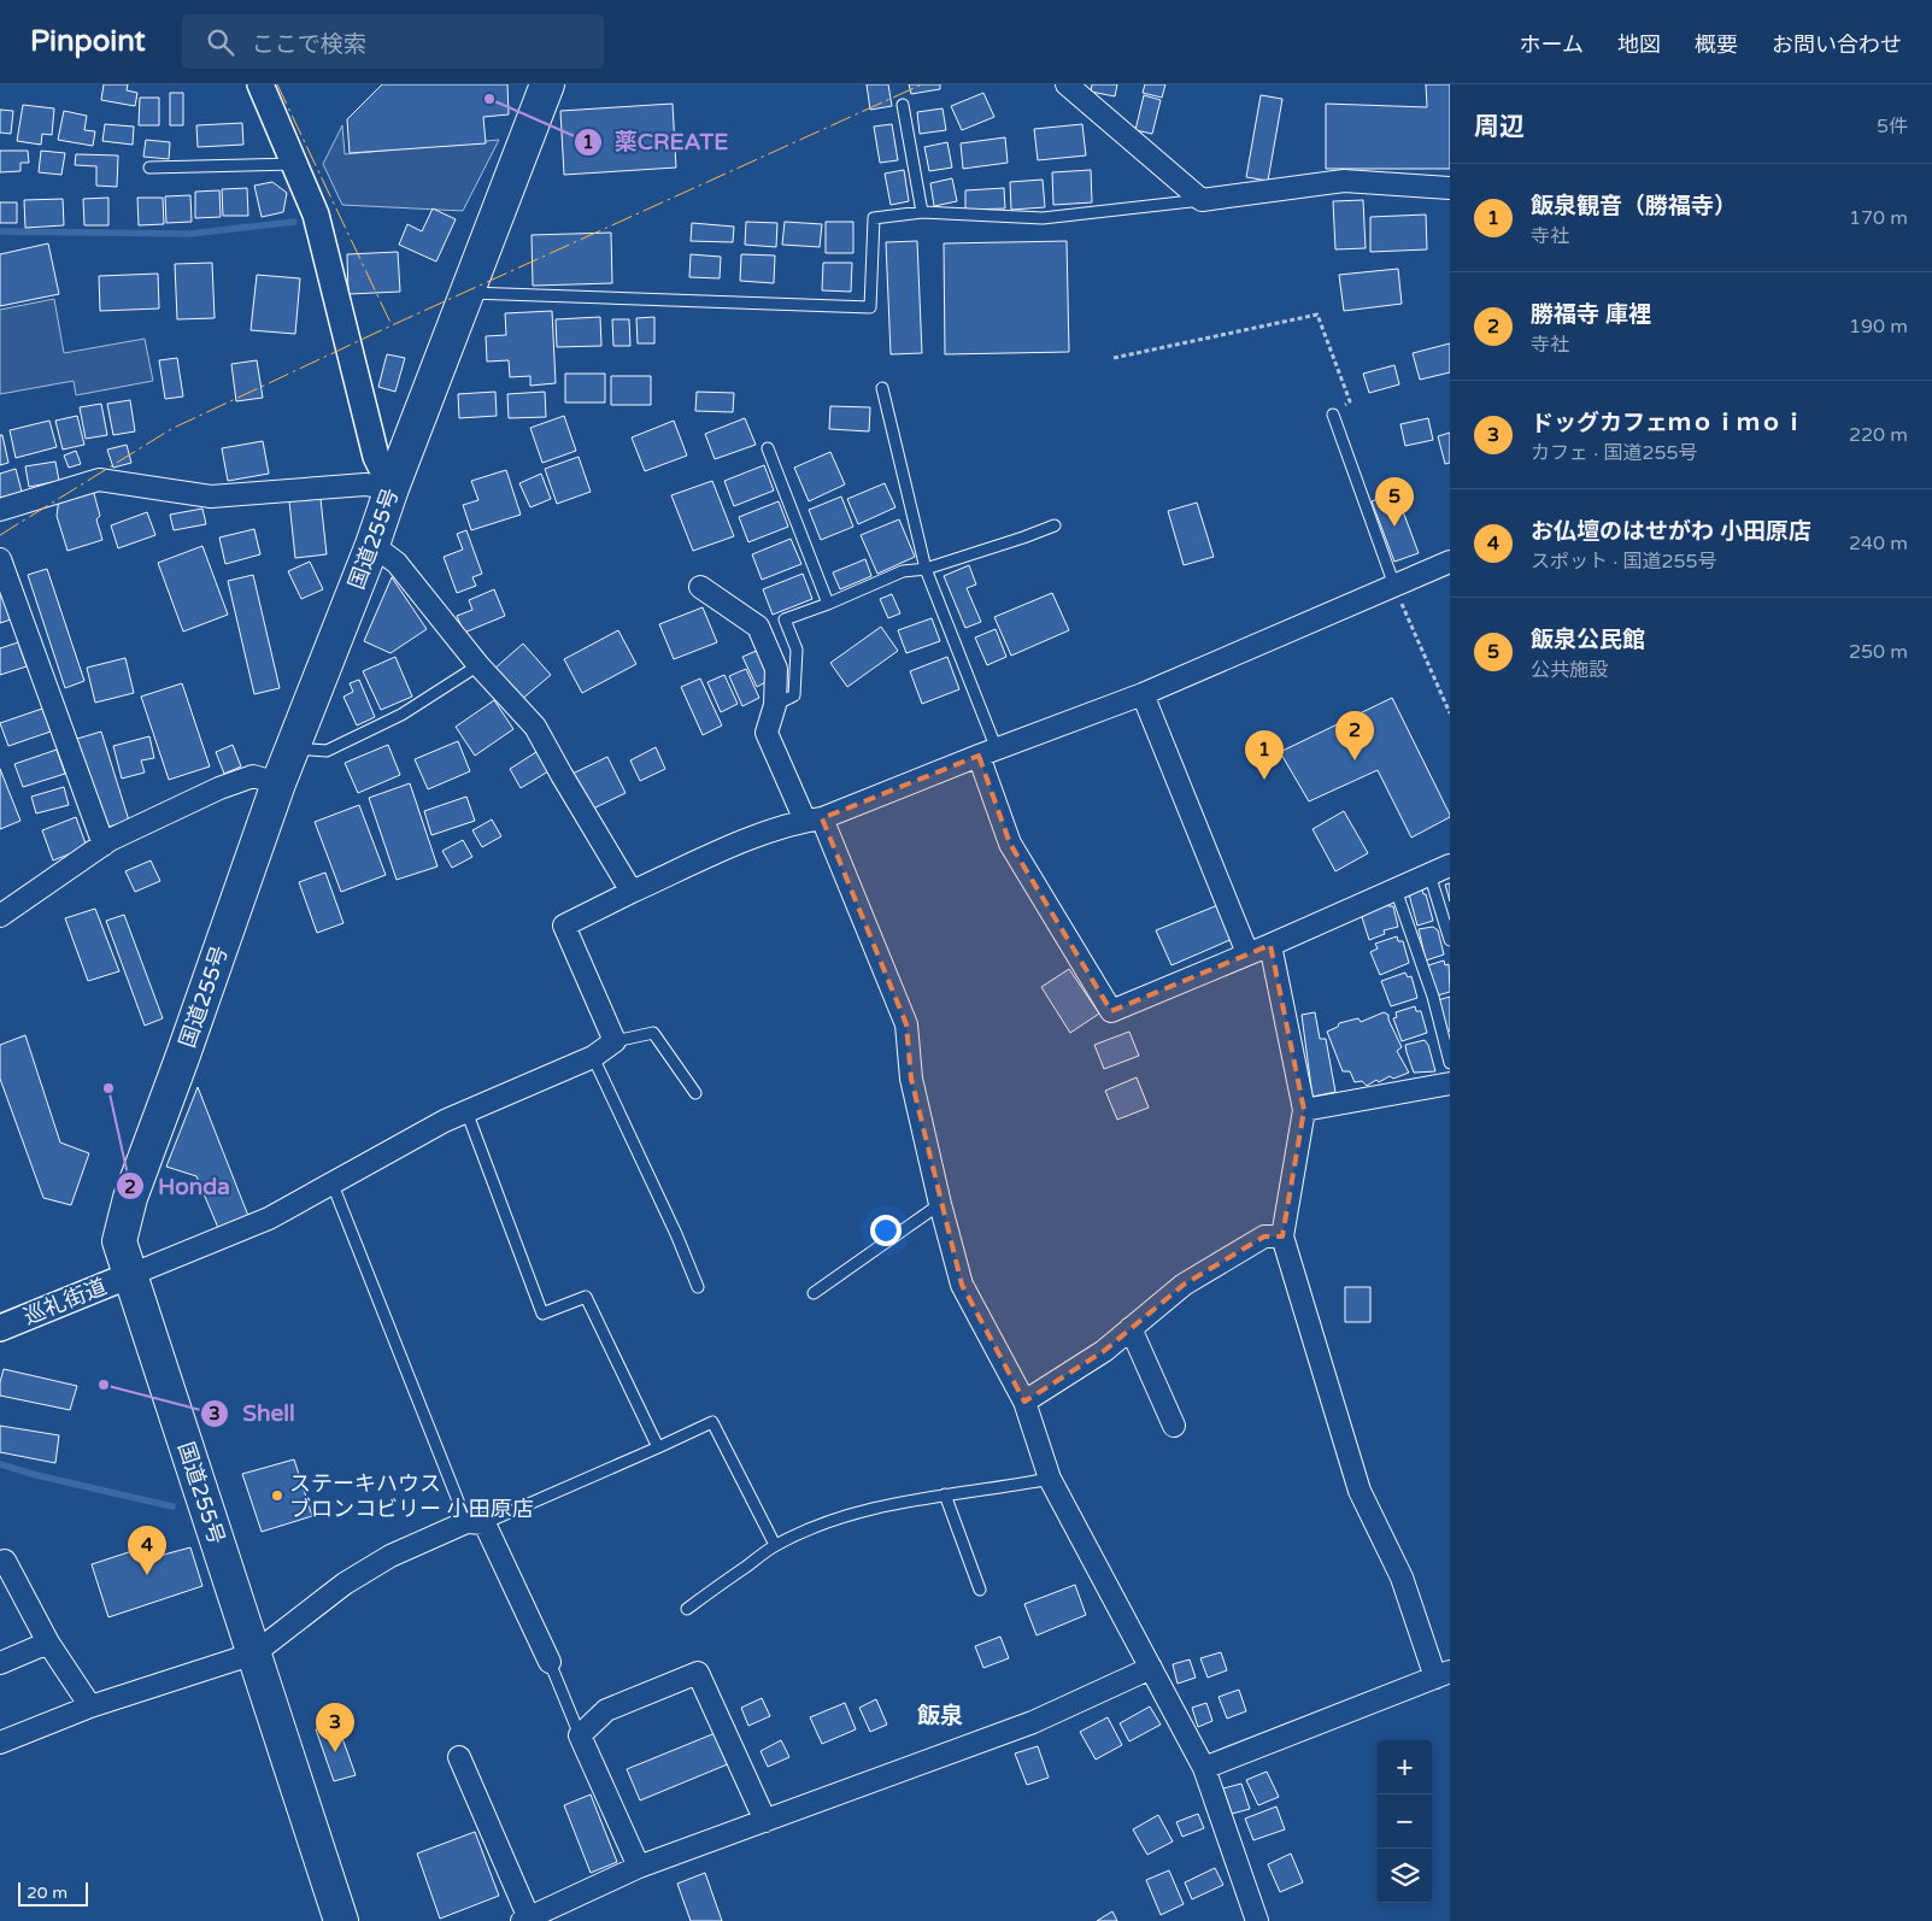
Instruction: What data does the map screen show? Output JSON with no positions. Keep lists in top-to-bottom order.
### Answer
{
  "streets": {
    "highway": ["国道255号"],
    "street": ["巡礼街道"]
  },
  "crossings": [
    ["国道255号", "巡礼街道"]
  ],
  "districts": ["飯泉"],
  "places": [
    "薬CREATE",
    "Honda",
    "Shell",
    "ステーキハウス ブロンコビリー 小田原店"
  ],
  "scale_bar": "20 m",
  "page": {
    "header": "Pinpoint",
    "search": "ここで検索",
    "nav": [
      "ホーム",
      "地図",
      "概要",
      "お問い合わせ"
    ],
    "heading": ["周辺", "5件"],
    "list": [
      {
        "mark": "1",
        "name": "飯泉観音（勝福寺）",
        "note": "寺社",
        "value": "170 m"
      },
      {
        "mark": "2",
        "name": "勝福寺 庫裡",
        "note": "寺社",
        "value": "190 m"
      },
      {
        "mark": "3",
        "name": "ドッグカフェｍｏｉｍｏｉ",
        "note": "カフェ · 国道255号",
        "value": "220 m"
      },
      {
        "mark": "4",
        "name": "お仏壇のはせがわ 小田原店",
        "note": "スポット · 国道255号",
        "value": "240 m"
      },
      {
        "mark": "5",
        "name": "飯泉公民館",
        "note": "公共施設",
        "value": "250 m"
      }
    ],
    "pins": [
      "5",
      "2",
      "1",
      "4",
      "3"
    ],
    "map_buttons": ["+", "−"],
    "scale": "20 m"
  }
}
